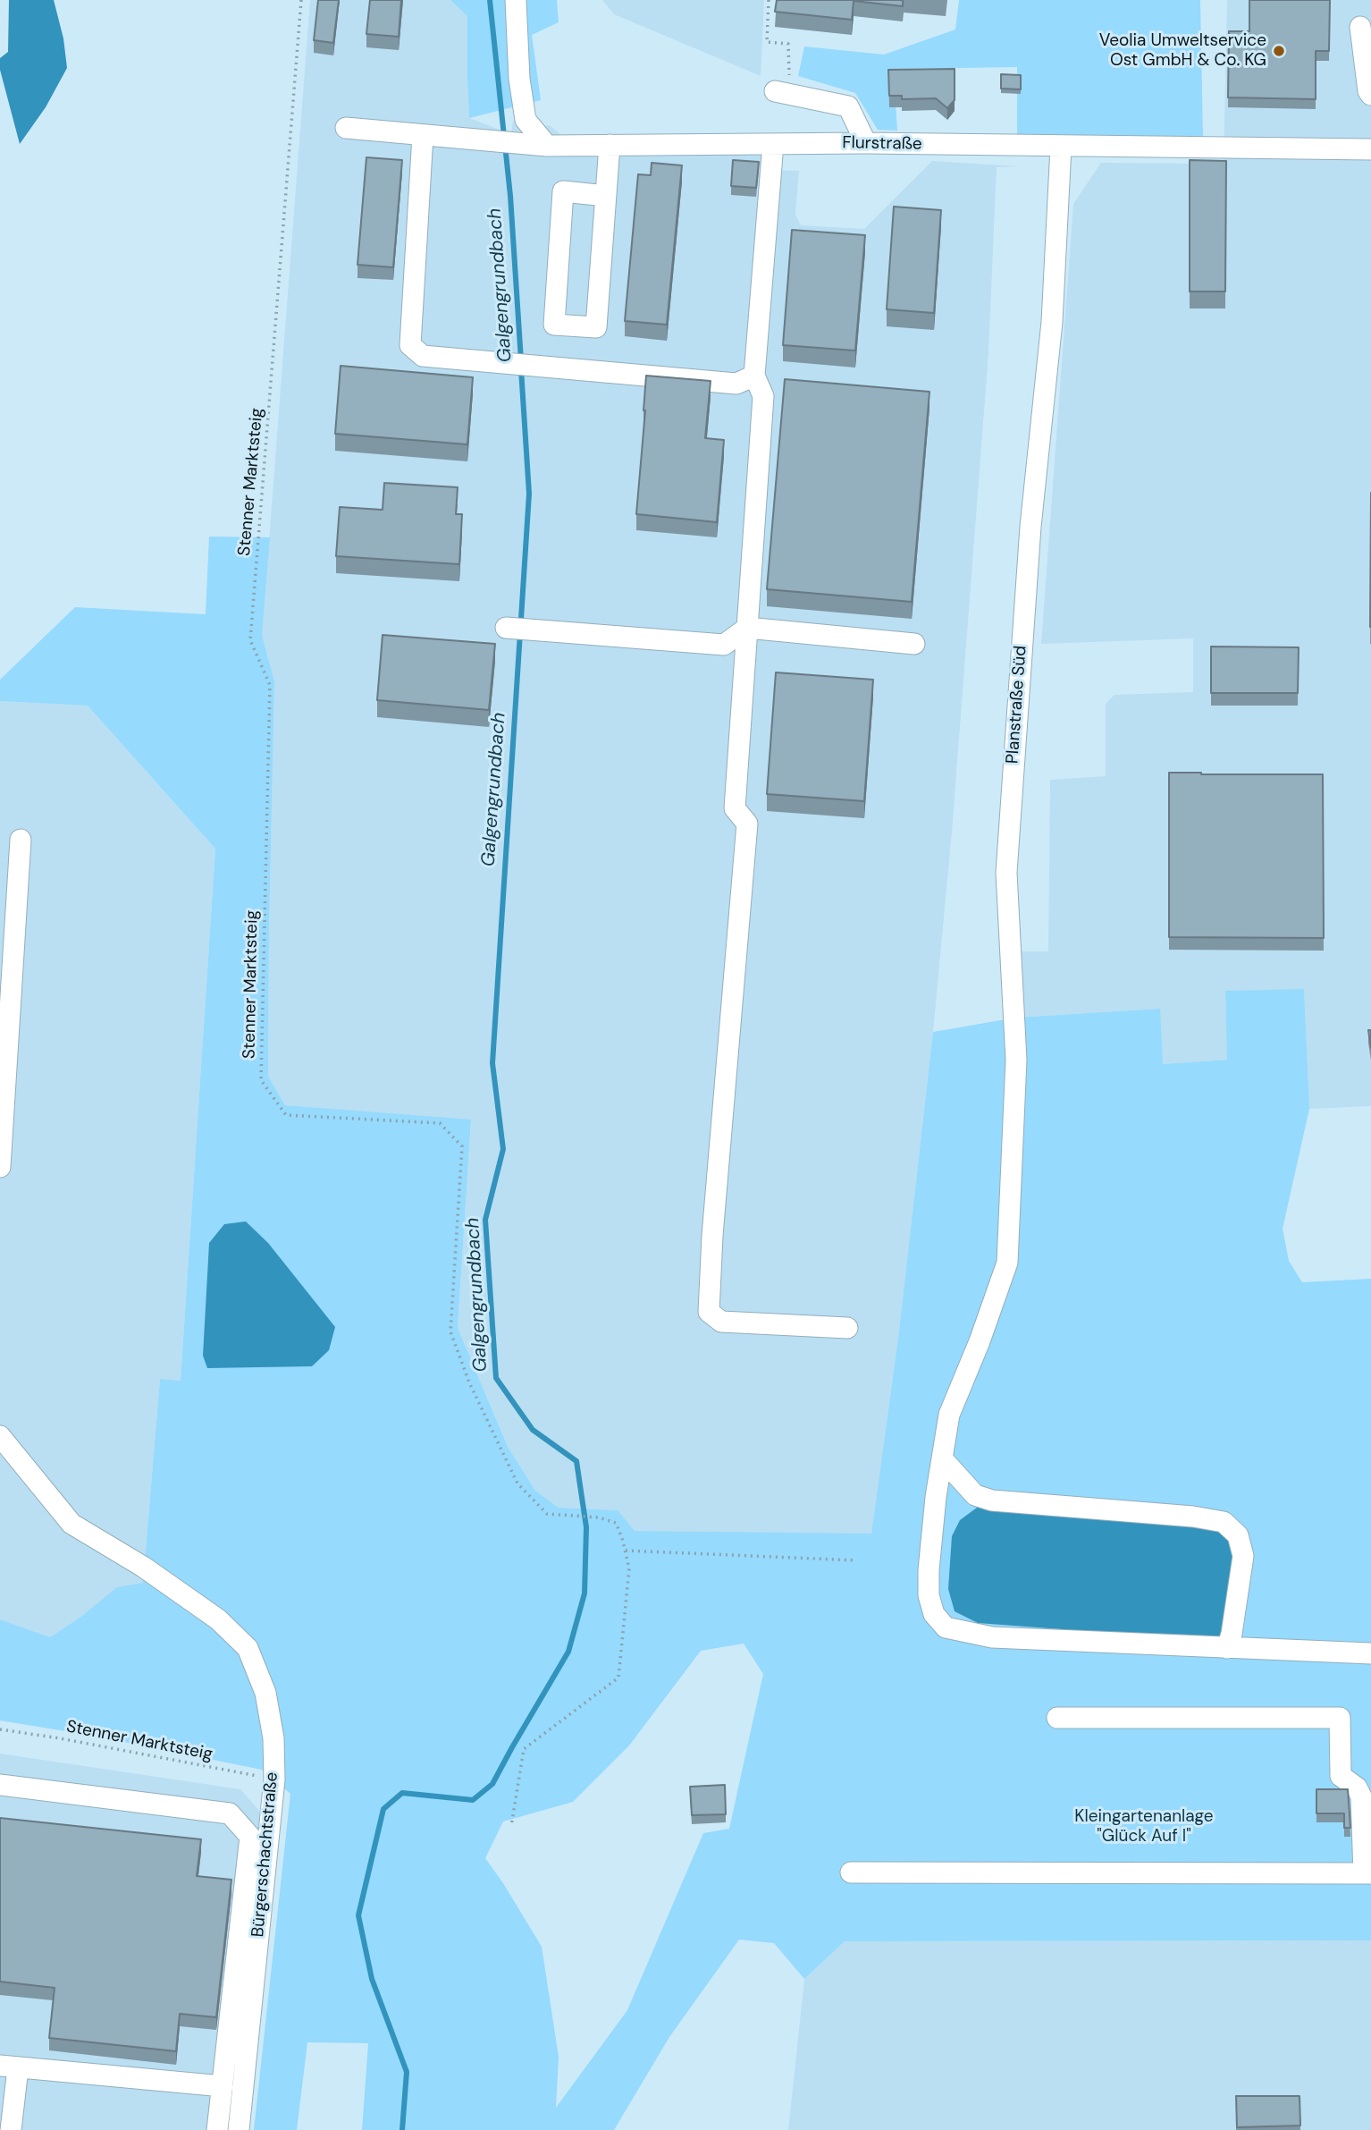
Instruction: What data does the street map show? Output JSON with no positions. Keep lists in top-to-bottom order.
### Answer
{
  "streets": {
    "street": ["Flurstraße", "Planstraße Süd", "Bürgerschachtstraße"],
    "path": ["Stenner Marktsteig"]
  },
  "crossings": [
    ["Flurstraße", "Planstraße Süd"],
    ["Stenner Marktsteig", "Bürgerschachtstraße"]
  ],
  "water": ["Galgengrundbach"],
  "parks": ["Kleingartenanlage \"Glück Auf I\""],
  "places": ["Veolia Umweltservice Ost GmbH & Co. KG"]
}
